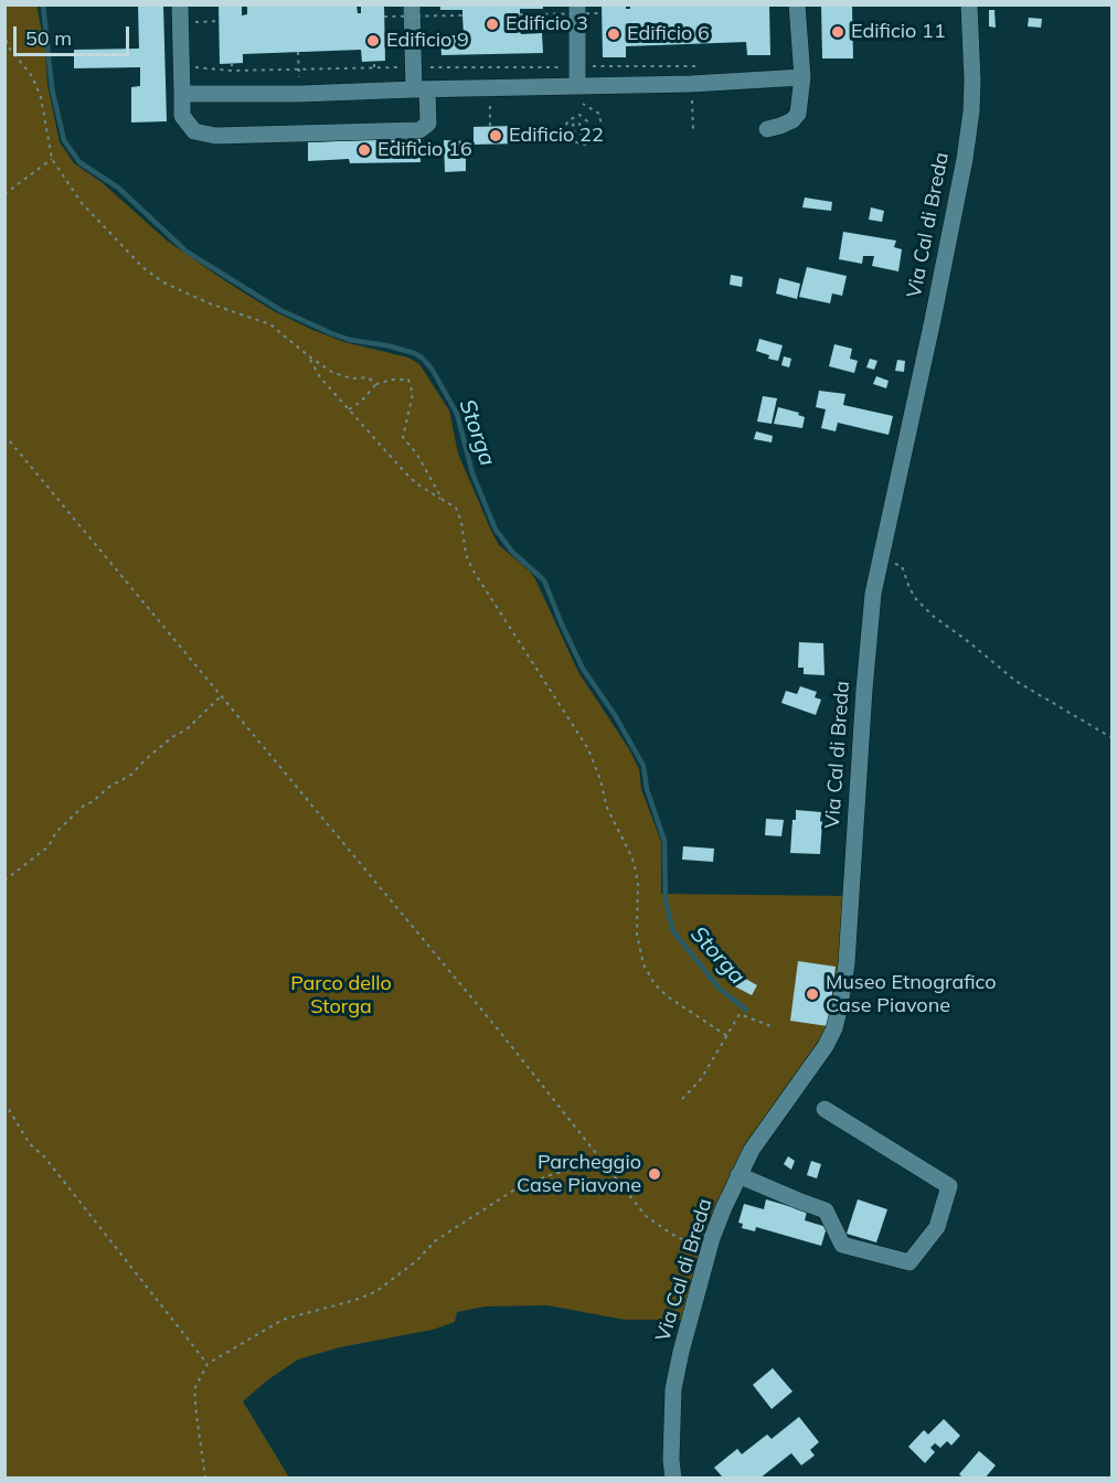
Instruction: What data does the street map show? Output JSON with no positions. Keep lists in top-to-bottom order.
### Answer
{
  "streets": {
    "street": ["Via Cal di Breda"]
  },
  "water": ["Storga"],
  "parks": ["Parco dello Storga"],
  "places": [
    "Edificio 3",
    "Edificio 11",
    "Edificio 6",
    "Edificio 9",
    "Edificio 22",
    "Edificio 16",
    "Museo Etnografico Case Piavone",
    "Parcheggio Case Piavone"
  ],
  "scale_bar": "50 m"
}
